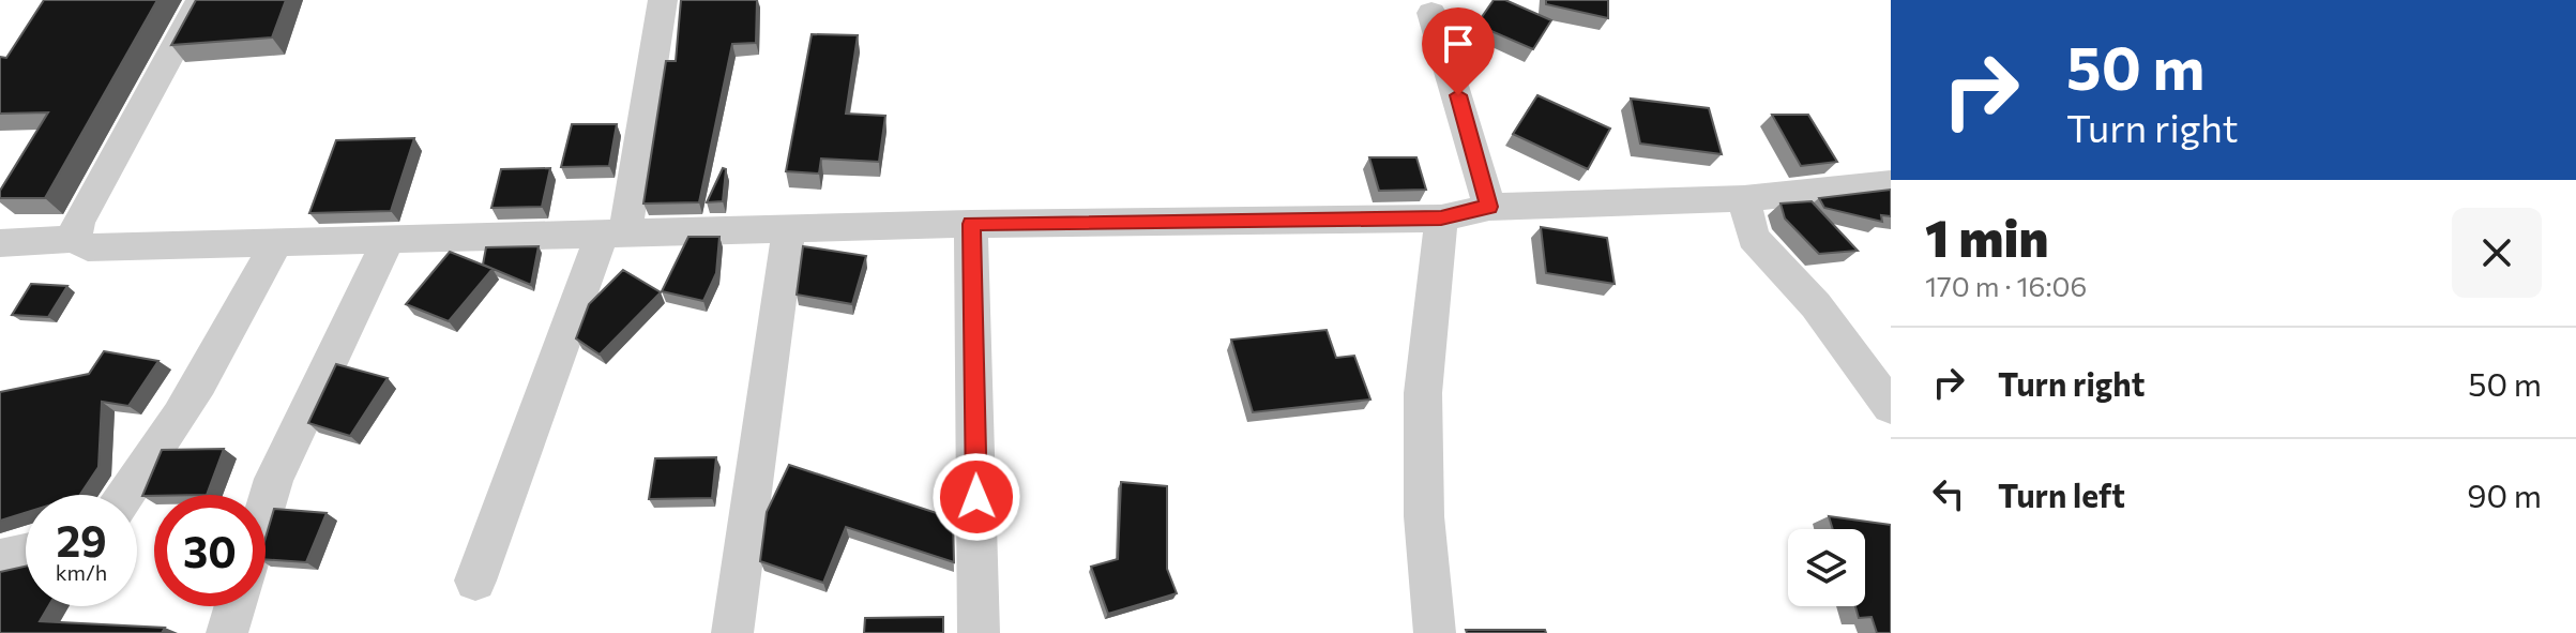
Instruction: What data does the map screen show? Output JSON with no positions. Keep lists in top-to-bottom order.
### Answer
{
  "page": {
    "turn": ["50 m", "Turn right"],
    "heading": ["1 min", "170 m · 16:06"],
    "list": [
      {
        "name": "Turn right",
        "value": "50 m"
      },
      {
        "name": "Turn left",
        "value": "90 m"
      }
    ],
    "speed": "29 km/h",
    "limit": "30"
  }
}
